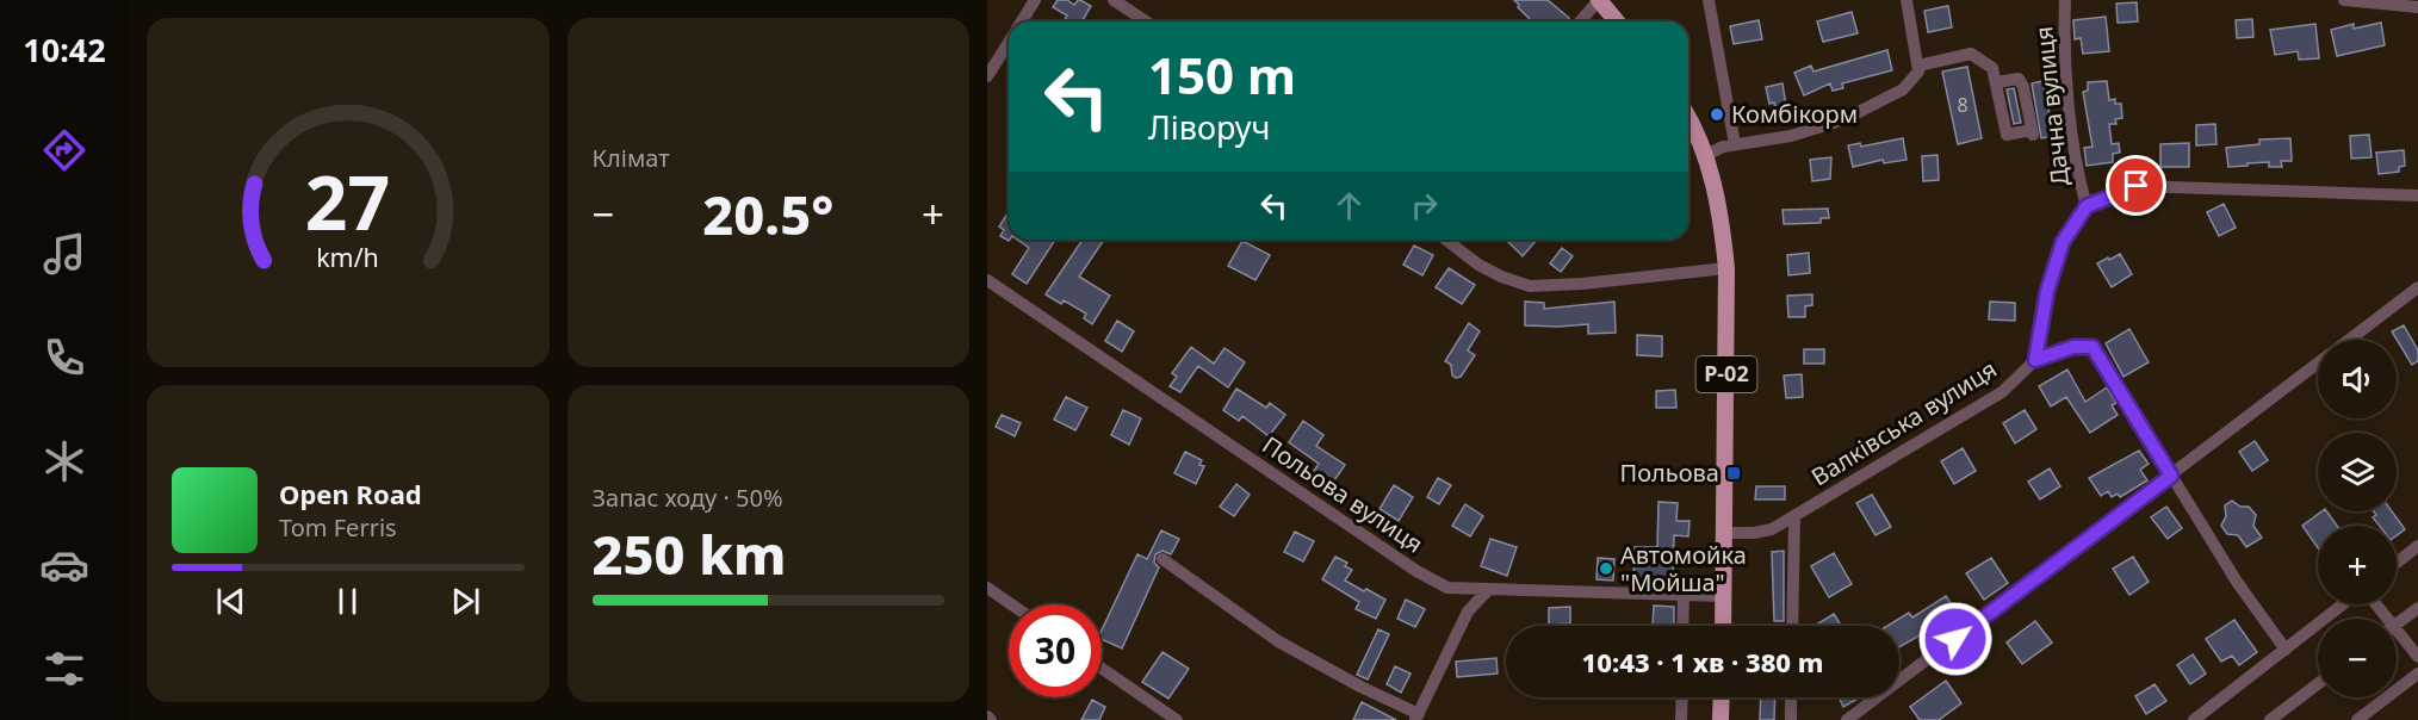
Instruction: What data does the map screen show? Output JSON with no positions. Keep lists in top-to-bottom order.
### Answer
{
  "streets": {
    "main road": ["Р-02"],
    "street": ["Дачна вулиця", "Валківська вулиця", "Польова вулиця"]
  },
  "crossings": [
    ["Р-02", "Валківська вулиця"],
    ["Р-02", "Польова вулиця"]
  ],
  "places": {
    "other": ["Комбікорм", "Автомойка \"Мойша\""],
    "transit": ["Польова"]
  },
  "house_numbers": ["8"],
  "page": {
    "tabs": "10:42",
    "tile": [
      "Клімат",
      ["Запас ходу · 50%", "250 km"]
    ],
    "turn": ["150 m", "Ліворуч"],
    "heat": ["−", "20.5°", "+"],
    "map_buttons": ["+", "−"],
    "song": ["Open Road", "Tom Ferris"],
    "limit": "30",
    "trip": "10:43 · 1 хв · 380 m",
    "gauge": ["27", "km/h"]
  }
}
